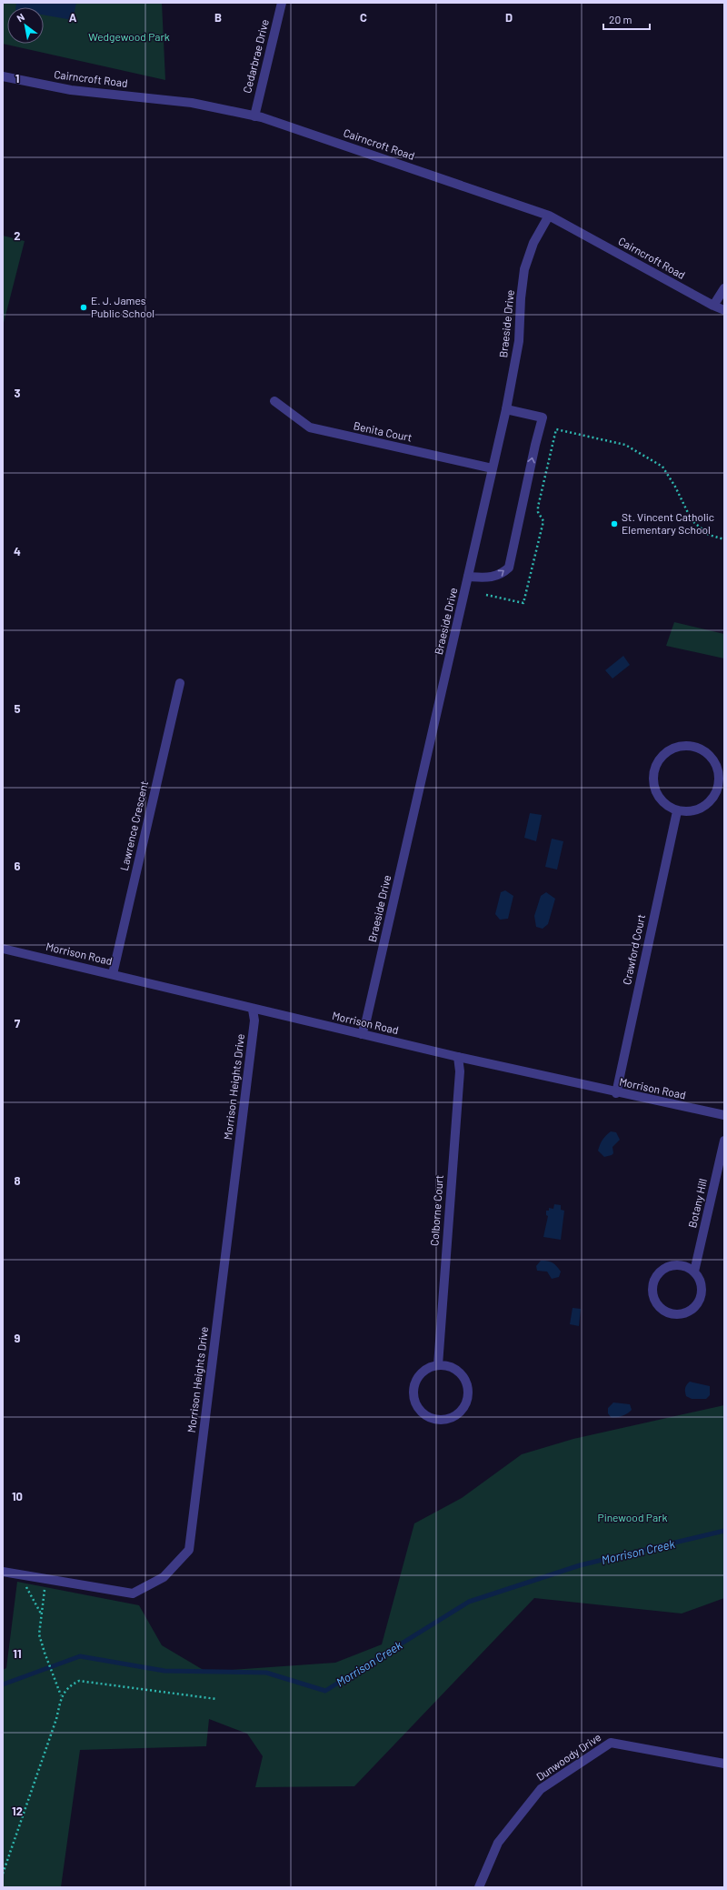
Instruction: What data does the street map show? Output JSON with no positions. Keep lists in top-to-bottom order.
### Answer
{
  "streets": {
    "street": [
      "Cedarbrae Drive",
      "Cairncroft Road",
      "Braeside Drive",
      "Benita Court",
      "Lawrence Crescent",
      "Crawford Court",
      "Morrison Road",
      "Morrison Heights Drive",
      "Botany Hill",
      "Colborne Court",
      "Dunwoody Drive"
    ]
  },
  "crossings": [
    ["Cedarbrae Drive", "Cairncroft Road"],
    ["Cairncroft Road", "Braeside Drive"],
    ["Braeside Drive", "Benita Court"],
    ["Braeside Drive", "Morrison Road"],
    ["Lawrence Crescent", "Morrison Road"],
    ["Crawford Court", "Morrison Road"],
    ["Morrison Road", "Morrison Heights Drive"],
    ["Morrison Road", "Colborne Court"]
  ],
  "water": ["Morrison Creek"],
  "parks": ["Wedgewood Park", "Pinewood Park"],
  "places": ["E. J. James Public School", "St. Vincent Catholic Elementary School"],
  "scale_bar": "20 m",
  "north": "top left",
  "grid": {
    "columns": [
      "A",
      "B",
      "C",
      "D"
    ],
    "rows": [
      "1",
      "2",
      "3",
      "4",
      "5",
      "6",
      "7",
      "8",
      "9",
      "10",
      "11",
      "12"
    ]
  }
}
